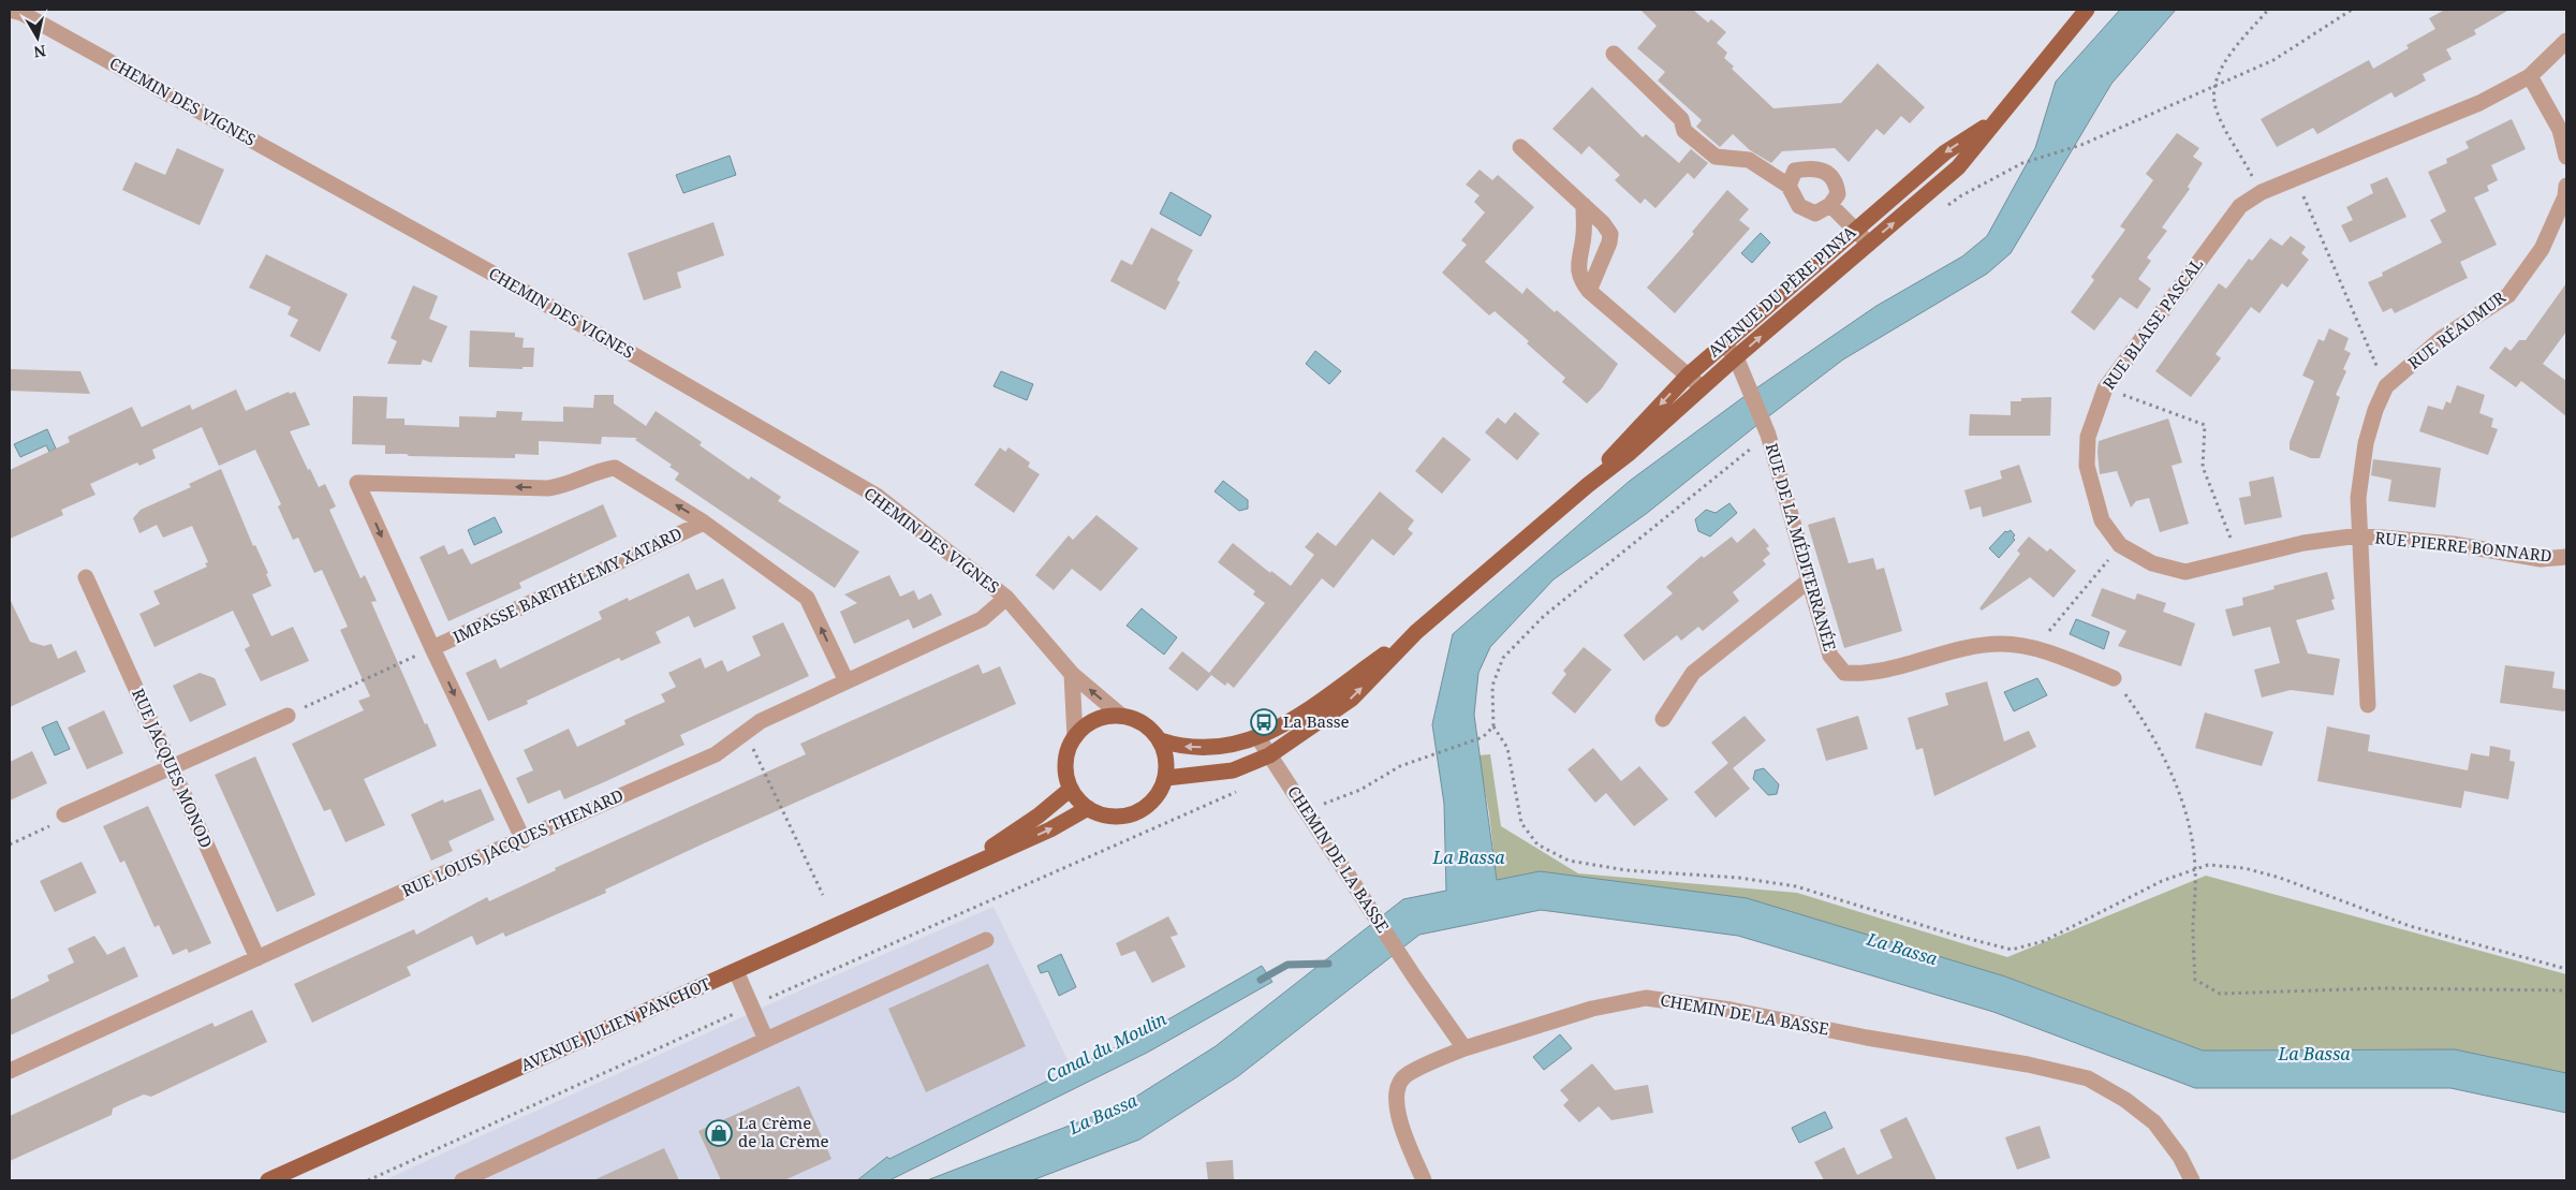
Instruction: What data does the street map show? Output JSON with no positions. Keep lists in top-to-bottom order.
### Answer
{
  "streets": {
    "main road": ["AVENUE DU PÈRE PINYA", "AVENUE JULIEN PANCHOT"],
    "street": [
      "CHEMIN DES VIGNES",
      "RUE BLAISE PASCAL",
      "RUE RÉAUMUR",
      "RUE DE LA MÉDITERRANÉE",
      "RUE PIERRE BONNARD",
      "IMPASSE BARTHÉLEMY XATARD",
      "RUE JACQUES MONOD",
      "RUE LOUIS JACQUES THENARD",
      "CHEMIN DE LA BASSE"
    ]
  },
  "crossings": [
    ["CHEMIN DES VIGNES", "AVENUE DU PÈRE PINYA"],
    ["CHEMIN DES VIGNES", "RUE LOUIS JACQUES THENARD"],
    ["CHEMIN DES VIGNES", "AVENUE JULIEN PANCHOT"],
    ["AVENUE DU PÈRE PINYA", "RUE DE LA MÉDITERRANÉE"],
    ["AVENUE DU PÈRE PINYA", "CHEMIN DE LA BASSE"],
    ["AVENUE DU PÈRE PINYA", "AVENUE JULIEN PANCHOT"],
    ["RUE BLAISE PASCAL", "RUE RÉAUMUR"],
    ["RUE BLAISE PASCAL", "RUE PIERRE BONNARD"],
    ["RUE RÉAUMUR", "RUE PIERRE BONNARD"],
    ["RUE JACQUES MONOD", "RUE LOUIS JACQUES THENARD"]
  ],
  "water": ["La Bassa", "Canal du Moulin"],
  "places": {
    "bus stop": ["La Basse"],
    "shop": ["La Crème de la Crème"]
  },
  "north": "bottom"
}
